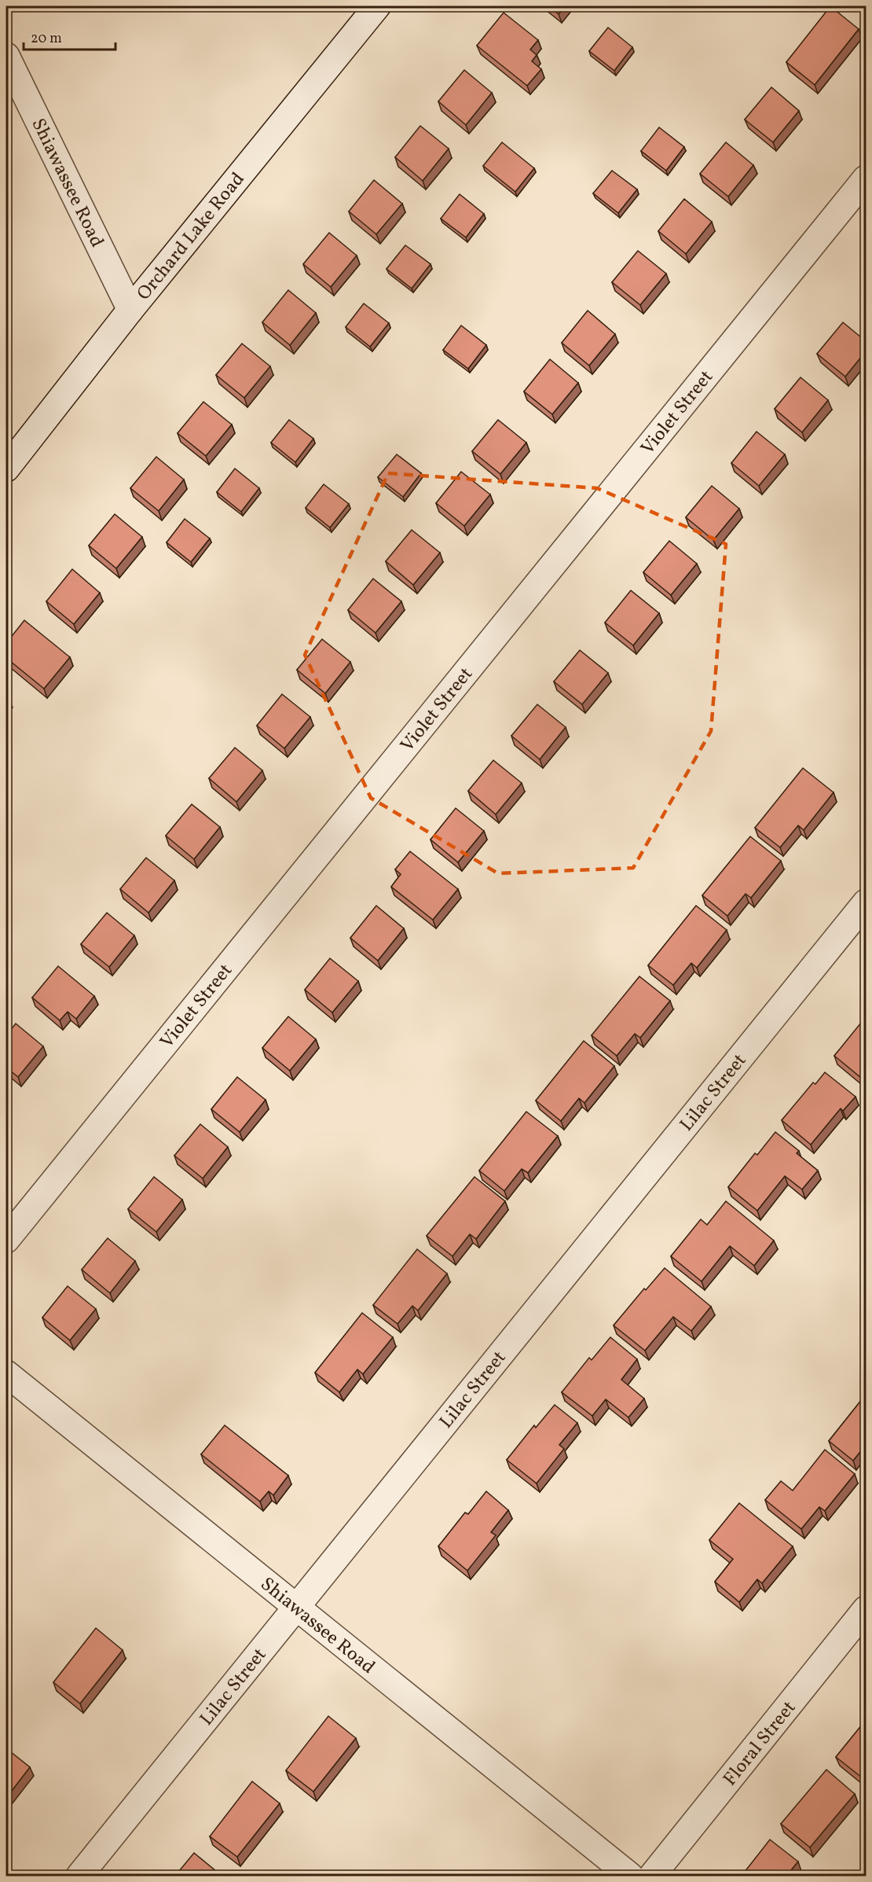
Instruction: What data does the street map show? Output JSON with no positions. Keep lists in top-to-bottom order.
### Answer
{
  "streets": {
    "street": [
      "Shiawassee Road",
      "Orchard Lake Road",
      "Violet Street",
      "Lilac Street",
      "Floral Street"
    ]
  },
  "crossings": [
    ["Shiawassee Road", "Orchard Lake Road"],
    ["Shiawassee Road", "Lilac Street"]
  ],
  "scale_bar": "20 m"
}
